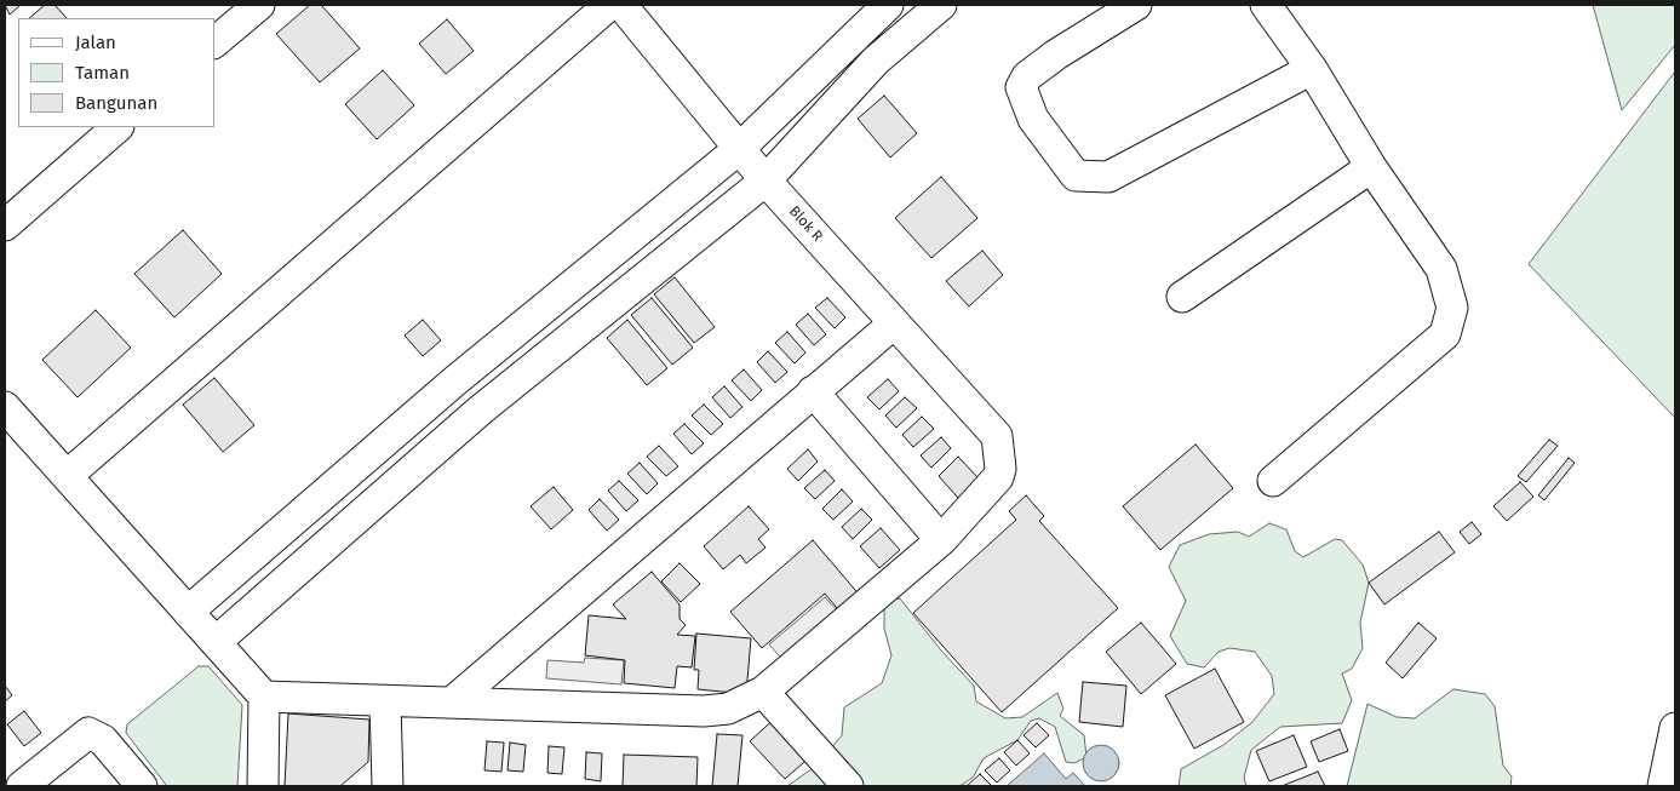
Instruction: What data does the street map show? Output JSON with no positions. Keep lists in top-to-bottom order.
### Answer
{
  "streets": {
    "street": ["Blok R"]
  },
  "legend": ["Jalan", "Taman", "Bangunan"]
}
